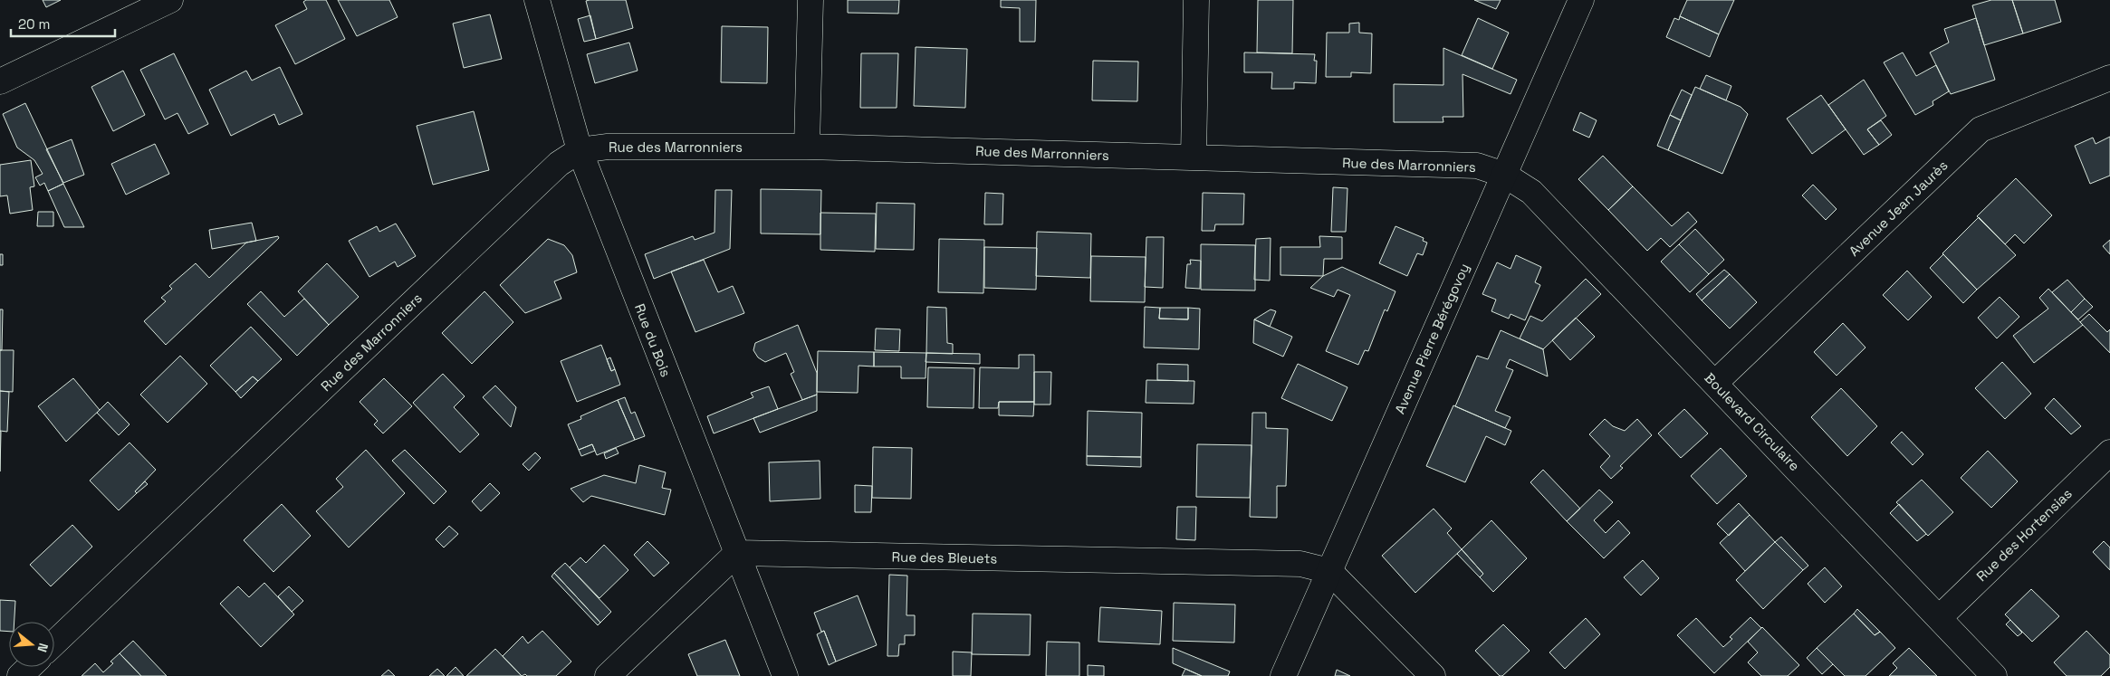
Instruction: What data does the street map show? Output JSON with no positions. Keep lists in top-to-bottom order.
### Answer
{
  "streets": {
    "street": [
      "Rue des Marronniers",
      "Avenue Jean Jaurès",
      "Avenue Pierre Bérégovoy",
      "Rue du Bois",
      "Boulevard Circulaire",
      "Rue des Hortensias",
      "Rue des Bleuets"
    ]
  },
  "crossings": [
    ["Rue des Marronniers", "Avenue Pierre Bérégovoy"],
    ["Rue des Marronniers", "Rue du Bois"],
    ["Rue des Marronniers", "Boulevard Circulaire"],
    ["Avenue Jean Jaurès", "Boulevard Circulaire"],
    ["Avenue Pierre Bérégovoy", "Boulevard Circulaire"],
    ["Avenue Pierre Bérégovoy", "Rue des Bleuets"],
    ["Rue du Bois", "Rue des Bleuets"],
    ["Boulevard Circulaire", "Rue des Hortensias"]
  ],
  "scale_bar": "20 m",
  "north": "right"
}
